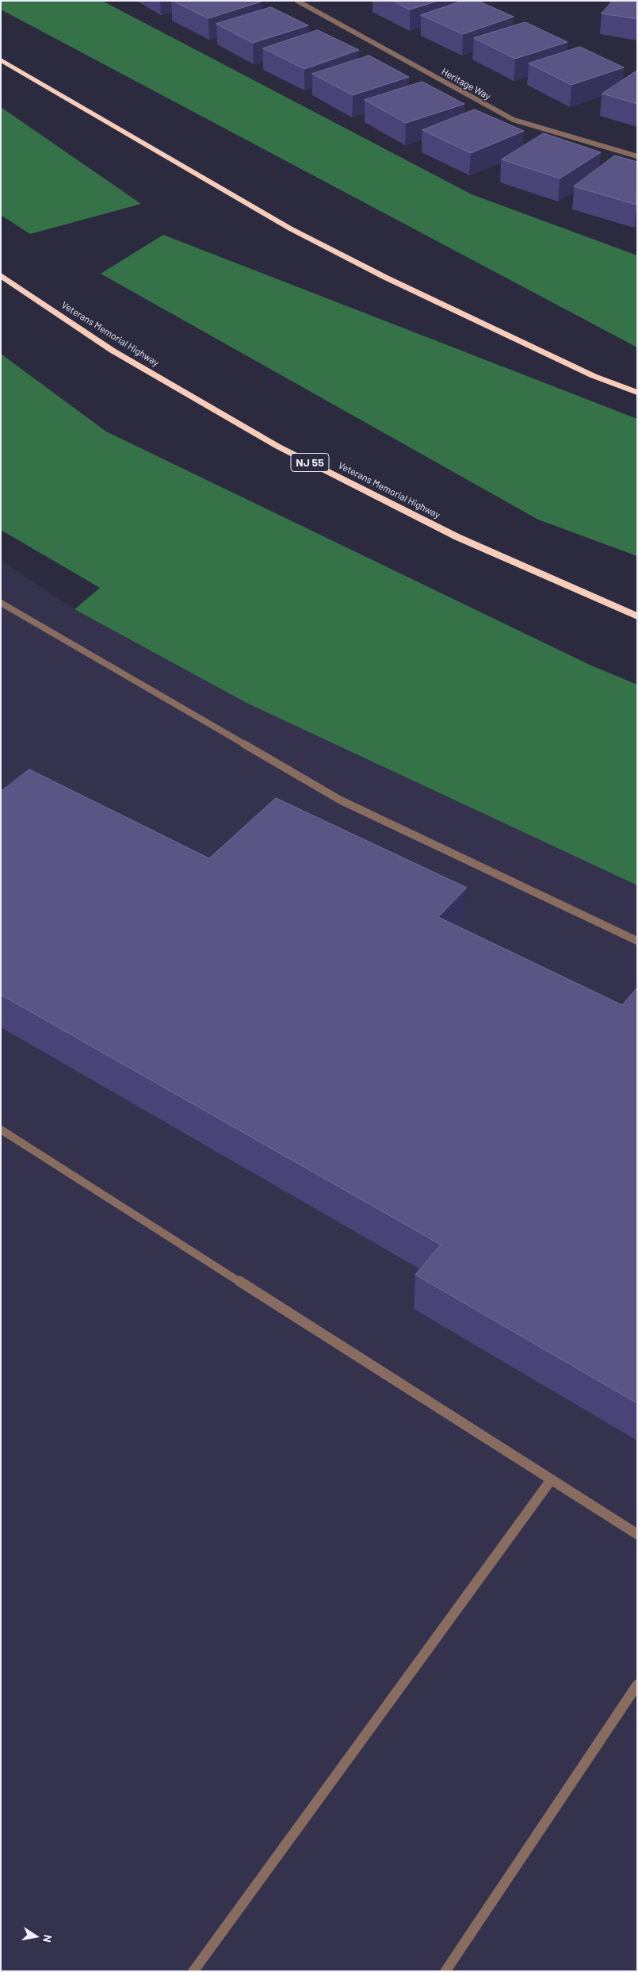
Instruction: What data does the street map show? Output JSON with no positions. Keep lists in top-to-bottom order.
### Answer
{
  "streets": {
    "highway": ["Veterans Memorial Highway", "NJ 55"],
    "street": ["Heritage Way"]
  },
  "north": "right"
}
